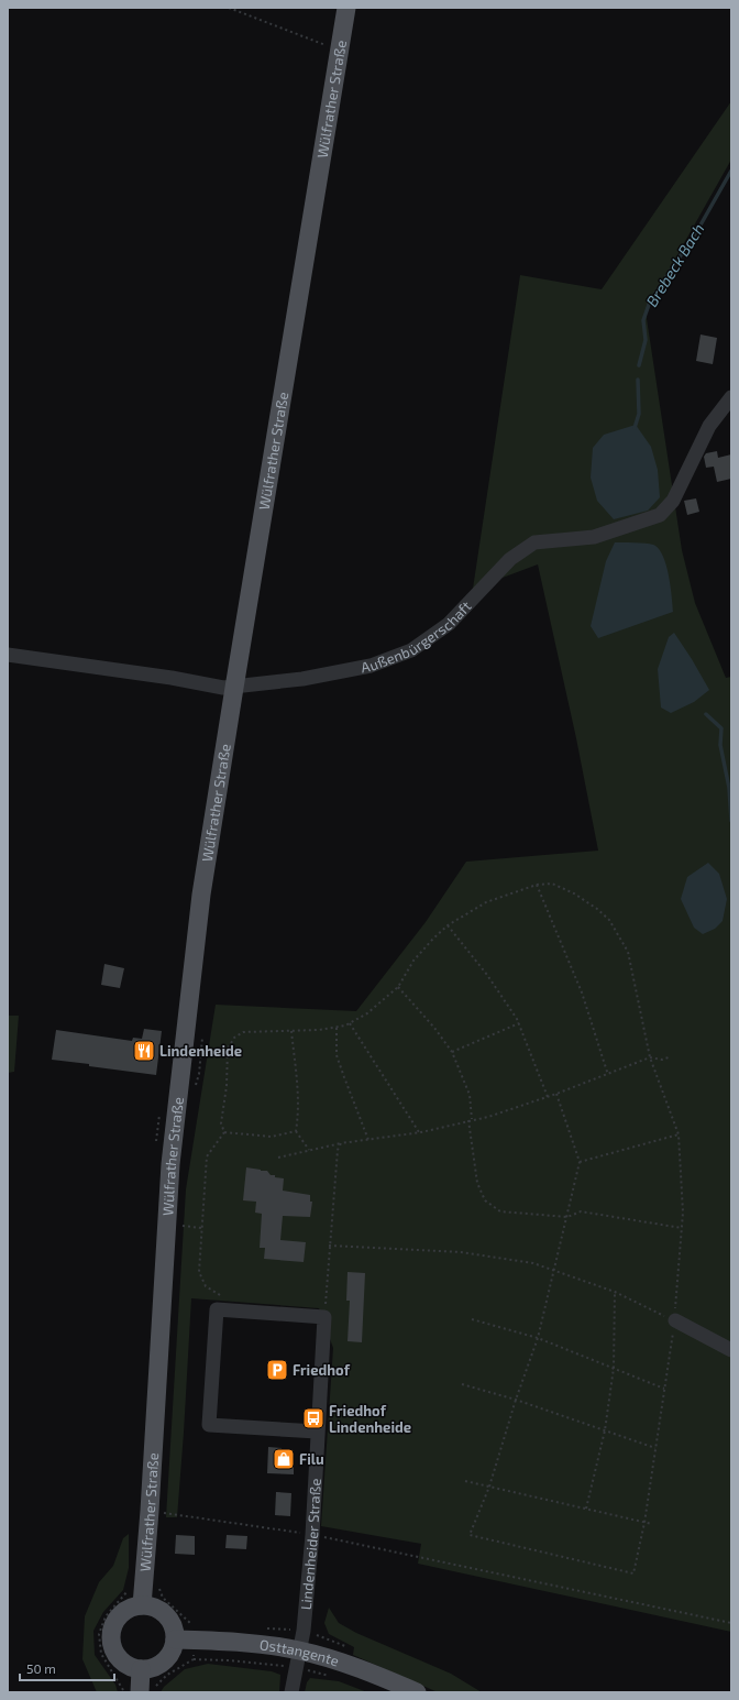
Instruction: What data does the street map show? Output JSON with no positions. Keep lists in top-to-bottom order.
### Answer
{
  "streets": {
    "main road": ["Wülfrather Straße", "Osttangente"],
    "street": ["Außenbürgerschaft", "Lindenheider Straße"]
  },
  "crossings": [
    ["Wülfrather Straße", "Außenbürgerschaft"],
    ["Wülfrather Straße", "Osttangente"],
    ["Lindenheider Straße", "Osttangente"]
  ],
  "water": ["Brebeck Bach"],
  "places": {
    "restaurant": ["Lindenheide"],
    "parking": ["Friedhof"],
    "bus stop": ["Friedhof Lindenheide"],
    "shop": ["Filu"]
  },
  "scale_bar": "50 m"
}
